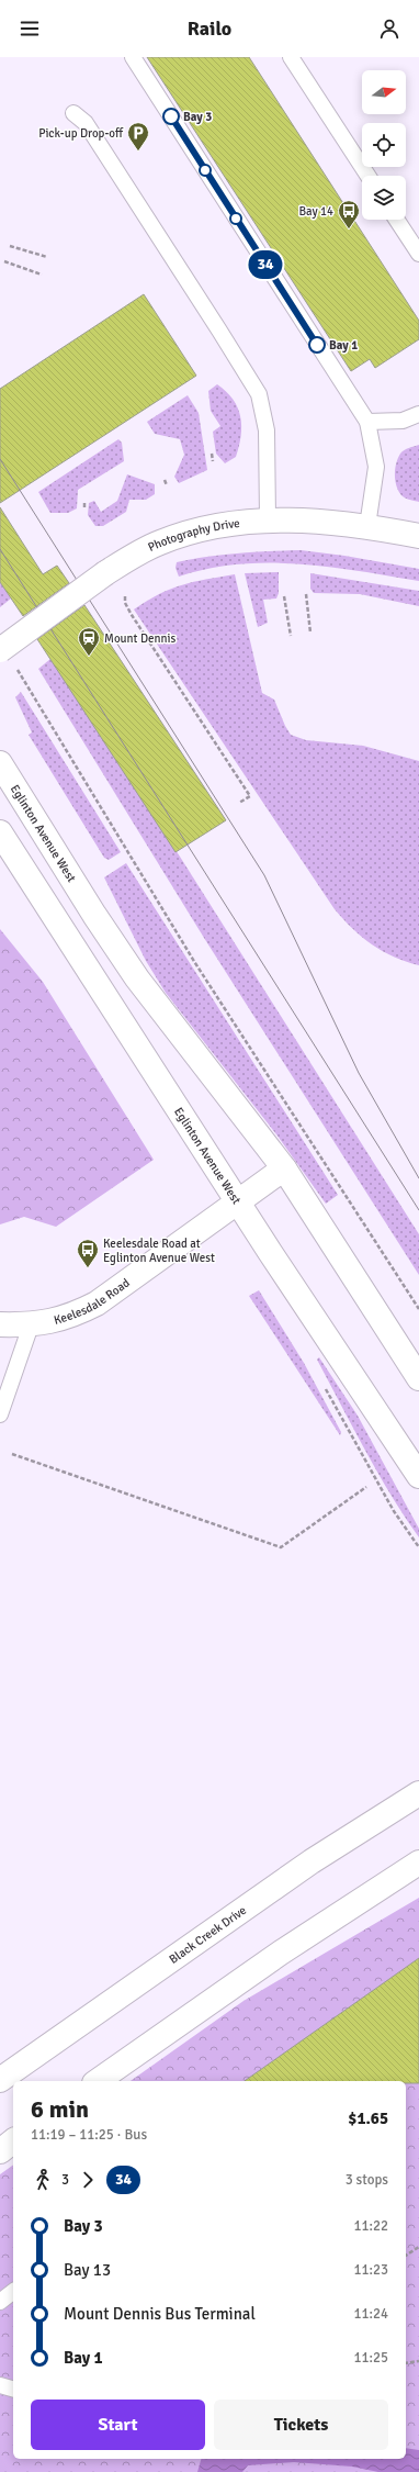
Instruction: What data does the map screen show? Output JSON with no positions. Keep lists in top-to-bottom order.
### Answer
{
  "streets": {
    "main road": [
      "Photography Drive",
      "Eglinton Avenue West",
      "Keelesdale Road",
      "Black Creek Drive"
    ]
  },
  "crossings": [
    ["Eglinton Avenue West", "Keelesdale Road"]
  ],
  "places": {
    "other": ["Bay 3", "Bay 1"],
    "parking": ["Pick-up Drop-off"],
    "bus stop": ["Bay 14", "Keelesdale Road at Eglinton Avenue West"],
    "station": ["Mount Dennis"]
  },
  "lines": ["bus line 34"],
  "north": "right",
  "page": {
    "header": "Railo",
    "on_map": "34",
    "heading": ["6 min", "11:19 – 11:25 · Bus", "$1.65"],
    "legs": ["3", "34", "3 stops"],
    "list": [
      {
        "name": "Bay 3",
        "value": "11:22"
      },
      {
        "name": "Bay 13",
        "value": "11:23"
      },
      {
        "name": "Mount Dennis Bus Terminal",
        "value": "11:24"
      },
      {
        "name": "Bay 1",
        "value": "11:25"
      }
    ],
    "buttons": ["Start", "Tickets"]
  }
}
